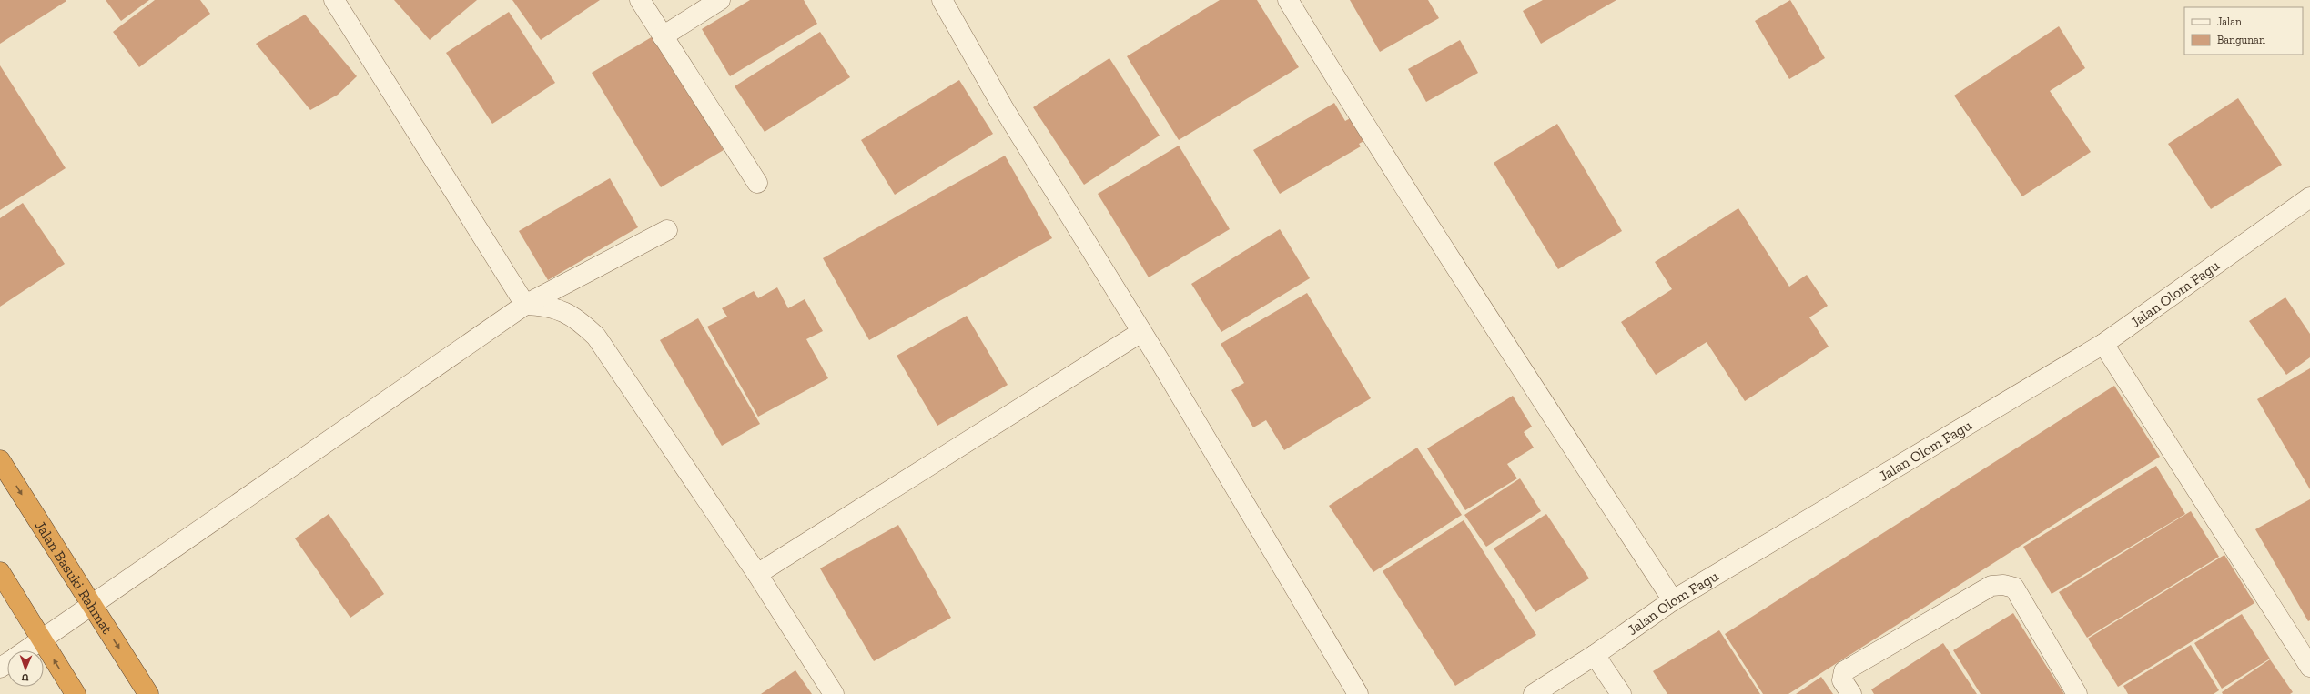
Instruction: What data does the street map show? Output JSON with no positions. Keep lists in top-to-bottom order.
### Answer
{
  "streets": {
    "highway": ["Jalan Basuki Rahmat"],
    "street": ["Jalan Olom Fagu"]
  },
  "legend": ["Jalan", "Bangunan"],
  "north": "bottom"
}
